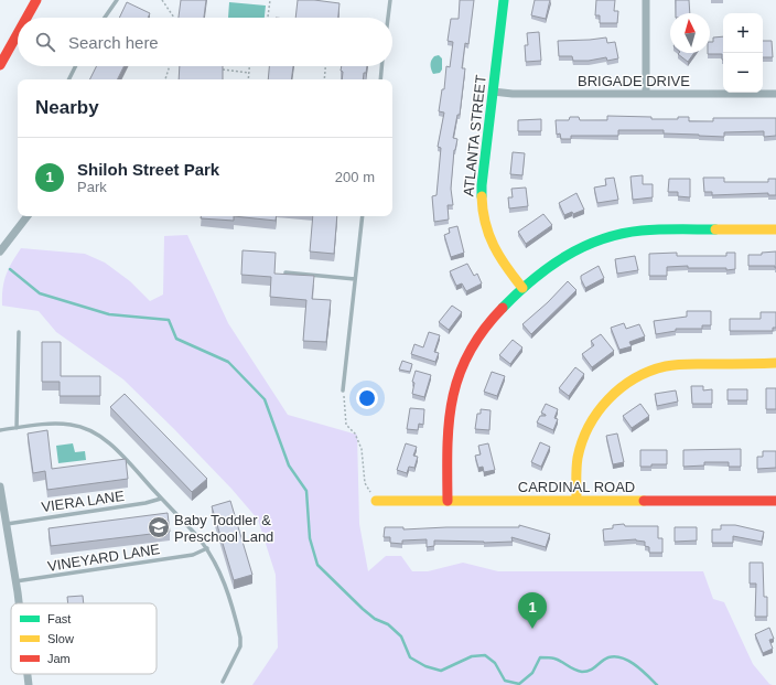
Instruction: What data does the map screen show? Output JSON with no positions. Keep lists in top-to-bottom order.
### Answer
{
  "streets": {
    "main road": ["ATLANTA STREET", "CARDINAL ROAD"],
    "street": ["BRIGADE DRIVE"],
    "lane": ["VIERA LANE", "VINEYARD LANE"]
  },
  "crossings": [
    ["BRIGADE DRIVE", "ATLANTA STREET"]
  ],
  "places": {
    "school or university": ["Baby Toddler & Preschool Land"]
  },
  "legend": ["Fast", "Slow", "Jam"],
  "north": "top",
  "page": {
    "map_buttons": ["+", "−"],
    "search": "Search here",
    "heading": "Nearby",
    "list": [
      {
        "mark": "1",
        "name": "Shiloh Street Park",
        "note": "Park",
        "value": "200 m"
      }
    ],
    "pins": "1"
  }
}
